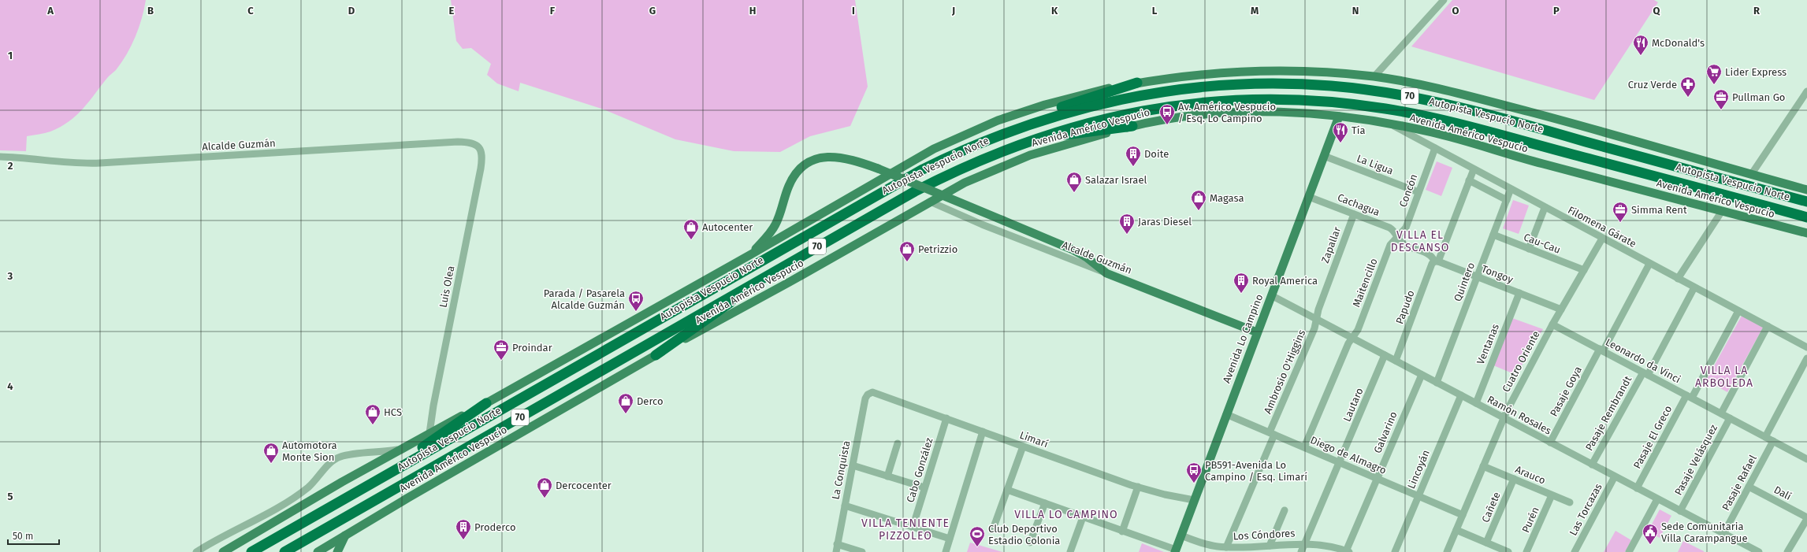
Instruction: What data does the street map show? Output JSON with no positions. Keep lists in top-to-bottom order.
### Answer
{
  "streets": {
    "highway": ["70", "Autopista Vespucio Norte"],
    "main road": ["Avenida Américo Vespucio", "Alcalde Guzmán", "Avenida Lo Campino"],
    "street": [
      "La Ligua",
      "Concón",
      "Cachagua",
      "Filomena Gárate",
      "Cau-Cau",
      "Zapallar",
      "Tongoy",
      "Quintero",
      "Maitencillo",
      "Luis Olea",
      "Papudo",
      "Ventanas",
      "Leonardo da Vinci",
      "Cuatro Oriente",
      "Ambrosio O'Higgins",
      "Pasaje Goya",
      "Lautaro",
      "Pasaje Rembrandt",
      "Ramón Rosales",
      "Galvarino",
      "Pasaje El Greco",
      "Limarí",
      "Diego de Almagro",
      "Pasaje Velásquez",
      "Lincoyán",
      "La Conquista",
      "Cabo González",
      "Arauco",
      "Pasaje Rafael",
      "Dalí",
      "Cañete",
      "Las Torcazas",
      "Purén",
      "Los Cóndores"
    ]
  },
  "crossings": [
    ["Avenida Américo Vespucio", "Alcalde Guzmán"],
    ["Avenida Américo Vespucio", "Filomena Gárate"],
    ["Avenida Américo Vespucio", "Avenida Lo Campino"],
    ["Alcalde Guzmán", "Luis Olea"],
    ["Alcalde Guzmán", "Avenida Lo Campino"],
    ["La Ligua", "Concón"],
    ["La Ligua", "Avenida Lo Campino"],
    ["Concón", "Cachagua"],
    ["Concón", "Filomena Gárate"],
    ["Concón", "Tongoy"],
    ["Concón", "Maitencillo"],
    ["Cachagua", "Zapallar"],
    ["Cachagua", "Tongoy"],
    ["Cachagua", "Maitencillo"],
    ["Cachagua", "Avenida Lo Campino"],
    ["Filomena Gárate", "Quintero"],
    ["Filomena Gárate", "Papudo"],
    ["Filomena Gárate", "Cuatro Oriente"],
    ["Filomena Gárate", "Pasaje Goya"],
    ["Filomena Gárate", "Pasaje Rembrandt"],
    ["Filomena Gárate", "Pasaje El Greco"],
    ["Filomena Gárate", "Pasaje Velásquez"],
    ["Cau-Cau", "Quintero"],
    ["Cau-Cau", "Cuatro Oriente"],
    ["Zapallar", "Ambrosio O'Higgins"],
    ["Zapallar", "Ramón Rosales"],
    ["Tongoy", "Quintero"],
    ["Tongoy", "Maitencillo"],
    ["Tongoy", "Papudo"],
    ["Tongoy", "Ventanas"],
    ["Tongoy", "Cuatro Oriente"],
    ["Quintero", "Ramón Rosales"],
    ["Maitencillo", "Ramón Rosales"],
    ["Maitencillo", "Diego de Almagro"],
    ["Papudo", "Ramón Rosales"],
    ["Avenida Lo Campino", "Ramón Rosales"],
    ["Avenida Lo Campino", "Limarí"],
    ["Avenida Lo Campino", "Diego de Almagro"],
    ["Avenida Lo Campino", "Los Cóndores"],
    ["Ventanas", "Ramón Rosales"],
    ["Leonardo da Vinci", "Cuatro Oriente"],
    ["Leonardo da Vinci", "Pasaje Goya"],
    ["Leonardo da Vinci", "Pasaje Rembrandt"],
    ["Leonardo da Vinci", "Pasaje El Greco"],
    ["Leonardo da Vinci", "Pasaje Velásquez"],
    ["Leonardo da Vinci", "Pasaje Rafael"],
    ["Cuatro Oriente", "Ramón Rosales"],
    ["Cuatro Oriente", "Diego de Almagro"],
    ["Cuatro Oriente", "Arauco"],
    ["Ambrosio O'Higgins", "Ramón Rosales"],
    ["Ambrosio O'Higgins", "Diego de Almagro"],
    ["Ambrosio O'Higgins", "Los Cóndores"],
    ["Pasaje Goya", "Ramón Rosales"],
    ["Lautaro", "Ramón Rosales"],
    ["Lautaro", "Diego de Almagro"],
    ["Lautaro", "Los Cóndores"],
    ["Pasaje Rembrandt", "Ramón Rosales"],
    ["Ramón Rosales", "Galvarino"],
    ["Ramón Rosales", "Pasaje El Greco"],
    ["Ramón Rosales", "Pasaje Velásquez"],
    ["Ramón Rosales", "Lincoyán"],
    ["Ramón Rosales", "Pasaje Rafael"],
    ["Ramón Rosales", "Las Torcazas"],
    ["Galvarino", "Diego de Almagro"],
    ["Galvarino", "Los Cóndores"],
    ["Limarí", "La Conquista"],
    ["Limarí", "Cabo González"],
    ["Diego de Almagro", "Lincoyán"],
    ["Arauco", "Cañete"],
    ["Arauco", "Purén"],
    ["Pasaje Rafael", "Dalí"]
  ],
  "districts": [
    "VILLA EL DESCANSO",
    "VILLA LA ARBOLEDA",
    "VILLA LO CAMPINO",
    "VILLA TENIENTE PIZZOLEO"
  ],
  "places": {
    "restaurant": ["McDonald's", "Tía"],
    "supermarket": ["Lider Express"],
    "pharmacy": ["Cruz Verde"],
    "office": ["Pullman Go", "Simma Rent", "Proindar"],
    "bus stop": ["Av. Américo Vespucio / Esq. Lo Campino", "Parada / Pasarela Alcalde Guzmán", "PB591-Avenida Lo Campino / Esq. Limarí"],
    "building": [
      "Doite",
      "Jaras Diesel",
      "Royal America",
      "Proderco"
    ],
    "shop": [
      "Salazar Israel",
      "Magasa",
      "Autocenter",
      "Petrizzio",
      "Derco",
      "HCS",
      "Automotora Monte Sion",
      "Dercocenter"
    ],
    "public building": ["Sede Comunitaria Villa Carampangue"],
    "sports": ["Club Deportivo Estadio Colonia"]
  },
  "scale_bar": "50 m",
  "grid": {
    "columns": [
      "A",
      "B",
      "C",
      "D",
      "E",
      "F",
      "G",
      "H",
      "I",
      "J",
      "K",
      "L",
      "M",
      "N",
      "O",
      "P",
      "Q",
      "R"
    ],
    "rows": [
      "1",
      "2",
      "3",
      "4",
      "5"
    ]
  }
}
